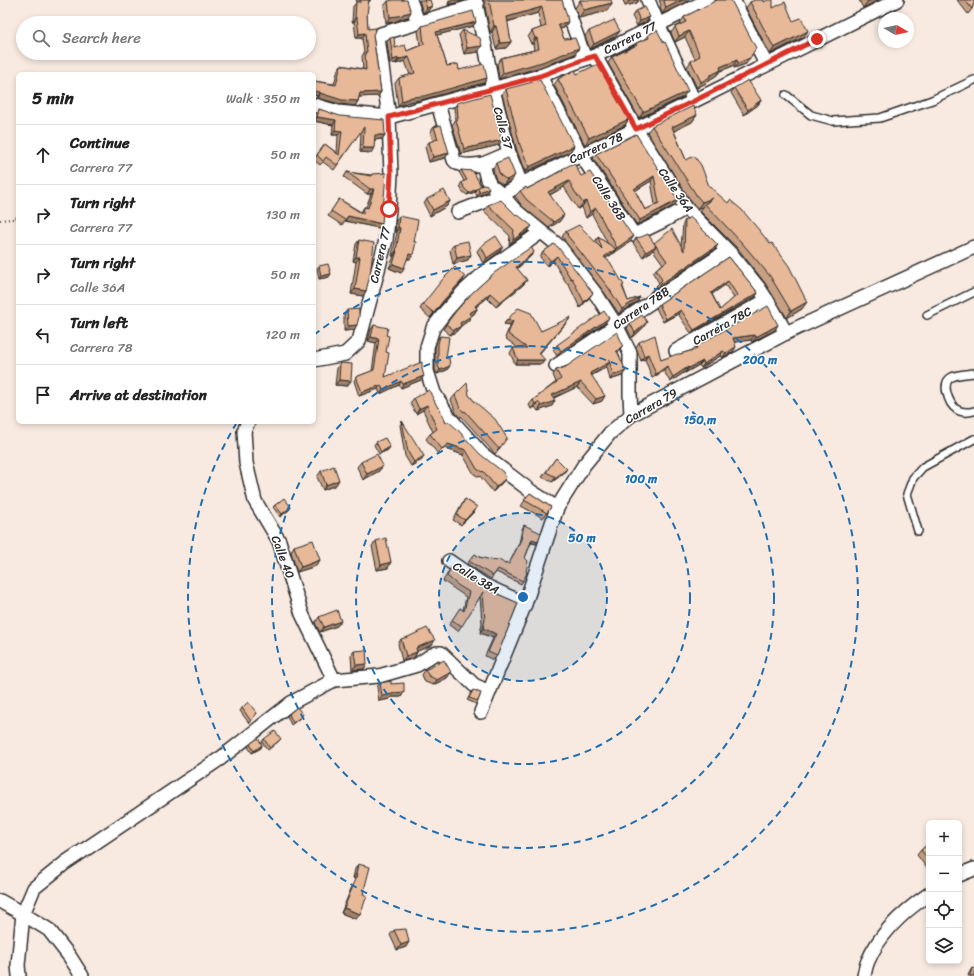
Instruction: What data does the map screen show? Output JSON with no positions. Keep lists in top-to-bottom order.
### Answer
{
  "streets": {
    "street": [
      "Carrera 77",
      "Calle 37",
      "Carrera 78",
      "Calle 36A",
      "Calle 36B",
      "Carrera 78B",
      "Carrera 78C",
      "Carrera 79",
      "Calle 40",
      "Calle 38A"
    ]
  },
  "crossings": [
    ["Carrera 77", "Calle 37"],
    ["Carrera 77", "Calle 36A"],
    ["Carrera 77", "Calle 36B"],
    ["Calle 37", "Carrera 78"],
    ["Carrera 78", "Calle 36A"],
    ["Carrera 78", "Calle 36B"],
    ["Calle 36A", "Calle 36B"],
    ["Calle 36A", "Carrera 78B"],
    ["Calle 36A", "Carrera 78C"],
    ["Calle 36A", "Carrera 79"],
    ["Carrera 79", "Calle 38A"]
  ],
  "north": "right",
  "page": {
    "search": "Search here",
    "heading": ["5 min", "Walk · 350 m"],
    "list": [
      ["Continue", "Carrera 77", "50 m"],
      ["Turn right", "Carrera 77", "130 m"],
      ["Turn right", "Calle 36A", "50 m"],
      ["Turn left", "Carrera 78", "120 m"],
      "Arrive at destination"
    ],
    "map_buttons": ["+", "−"]
  },
  "rings": [
    "200 m",
    "150 m",
    "100 m",
    "50 m"
  ]
}
